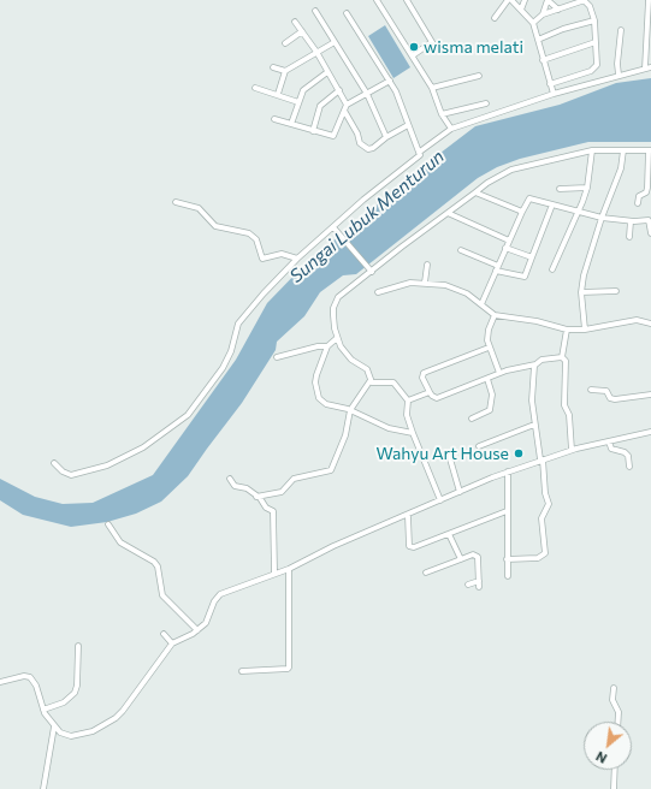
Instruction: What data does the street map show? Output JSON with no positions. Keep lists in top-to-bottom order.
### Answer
{
  "water": ["Sungai Lubuk Menturun"],
  "places": ["wisma melati", "Wahyu Art House"],
  "north": "bottom left"
}
